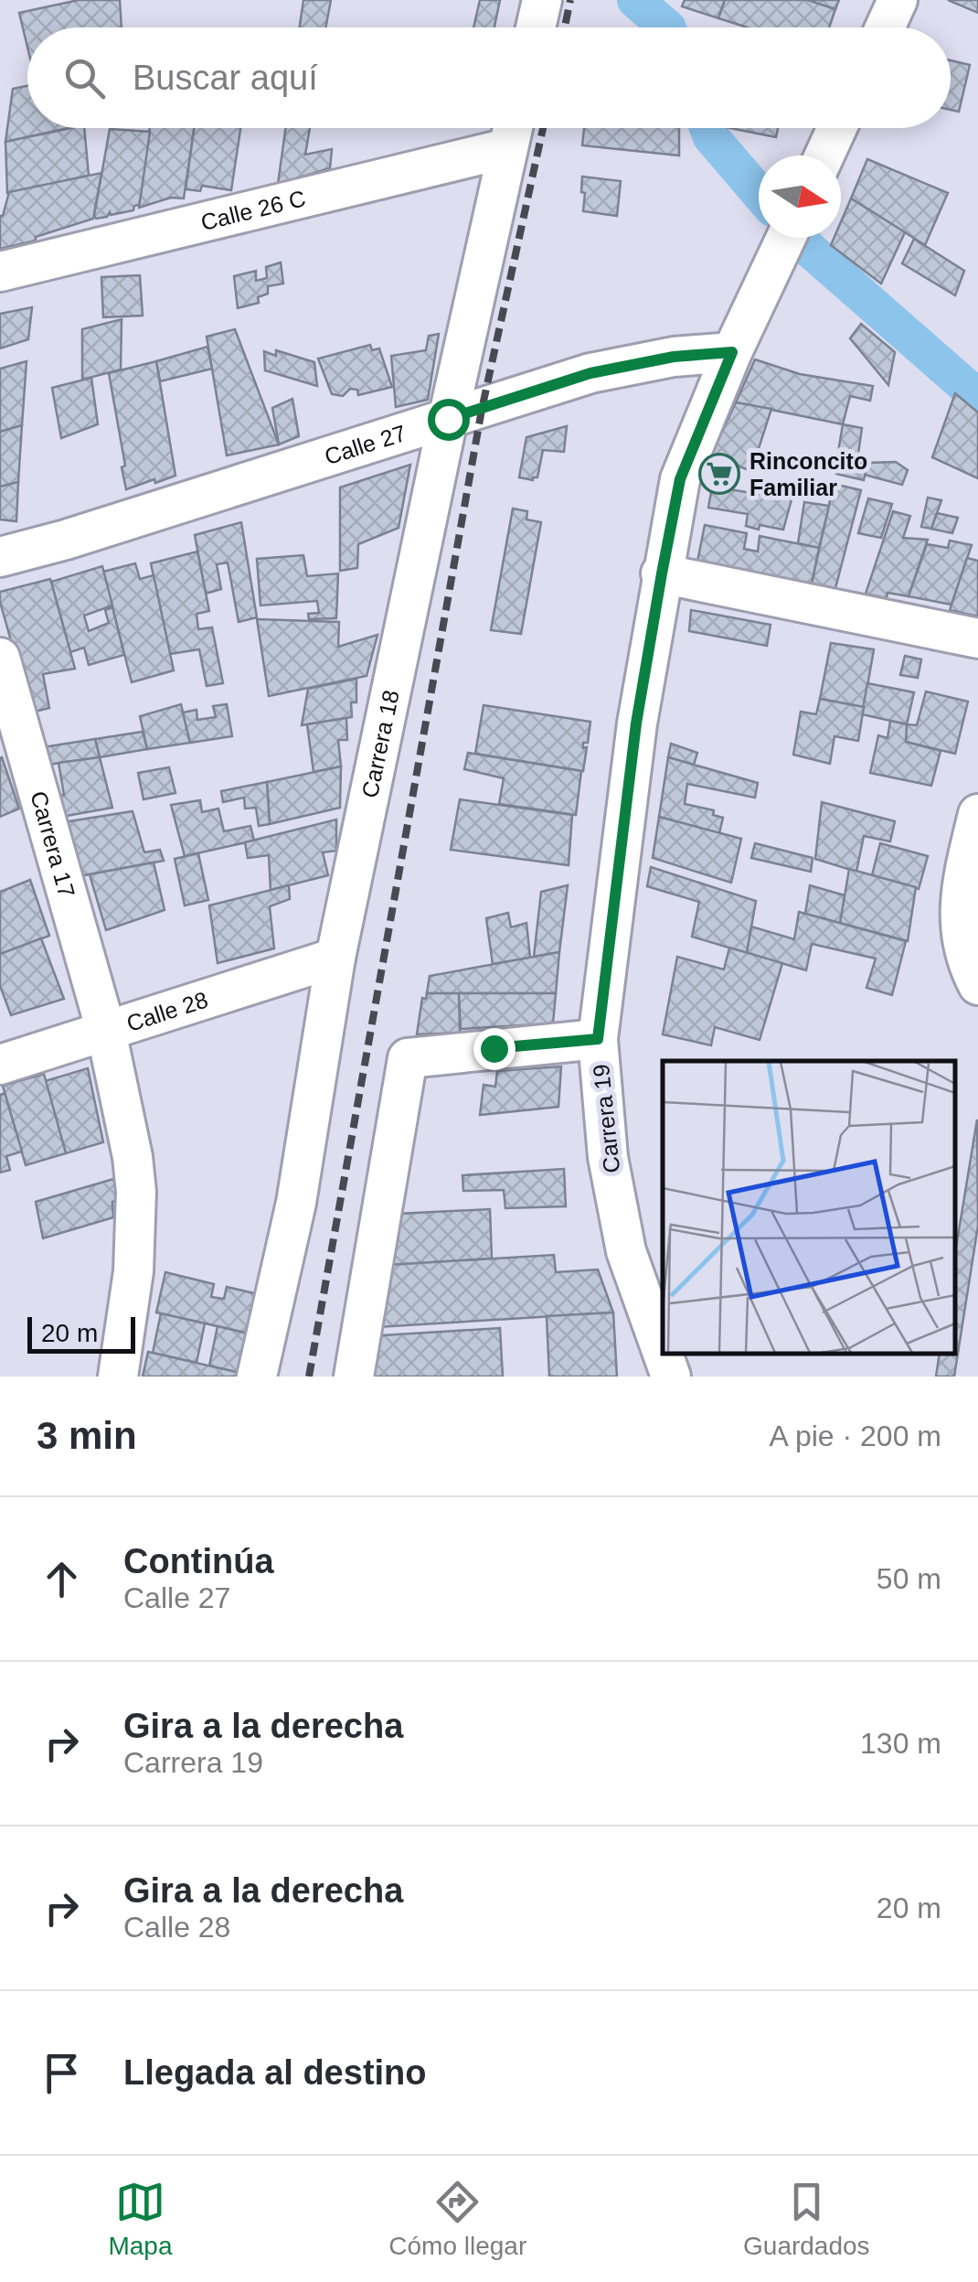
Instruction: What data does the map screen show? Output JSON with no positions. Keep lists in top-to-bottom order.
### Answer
{
  "streets": {
    "street": [
      "Calle 26 C",
      "Calle 27",
      "Carrera 18",
      "Carrera 17",
      "Calle 28",
      "Carrera 19"
    ]
  },
  "crossings": [
    ["Calle 26 C", "Carrera 18"],
    ["Calle 27", "Carrera 18"],
    ["Calle 27", "Carrera 19"],
    ["Carrera 18", "Calle 28"],
    ["Carrera 17", "Calle 28"]
  ],
  "places": {
    "supermarket": ["Rinconcito Familiar"]
  },
  "scale_bar": "20 m",
  "north": "right",
  "page": {
    "search": "Buscar aquí",
    "scale": "20 m",
    "heading": ["3 min", "A pie · 200 m"],
    "list": [
      ["Continúa", "Calle 27", "50 m"],
      ["Gira a la derecha", "Carrera 19", "130 m"],
      ["Gira a la derecha", "Calle 28", "20 m"],
      "Llegada al destino"
    ],
    "nav": ["Mapa", "Cómo llegar", "Guardados"]
  }
}
